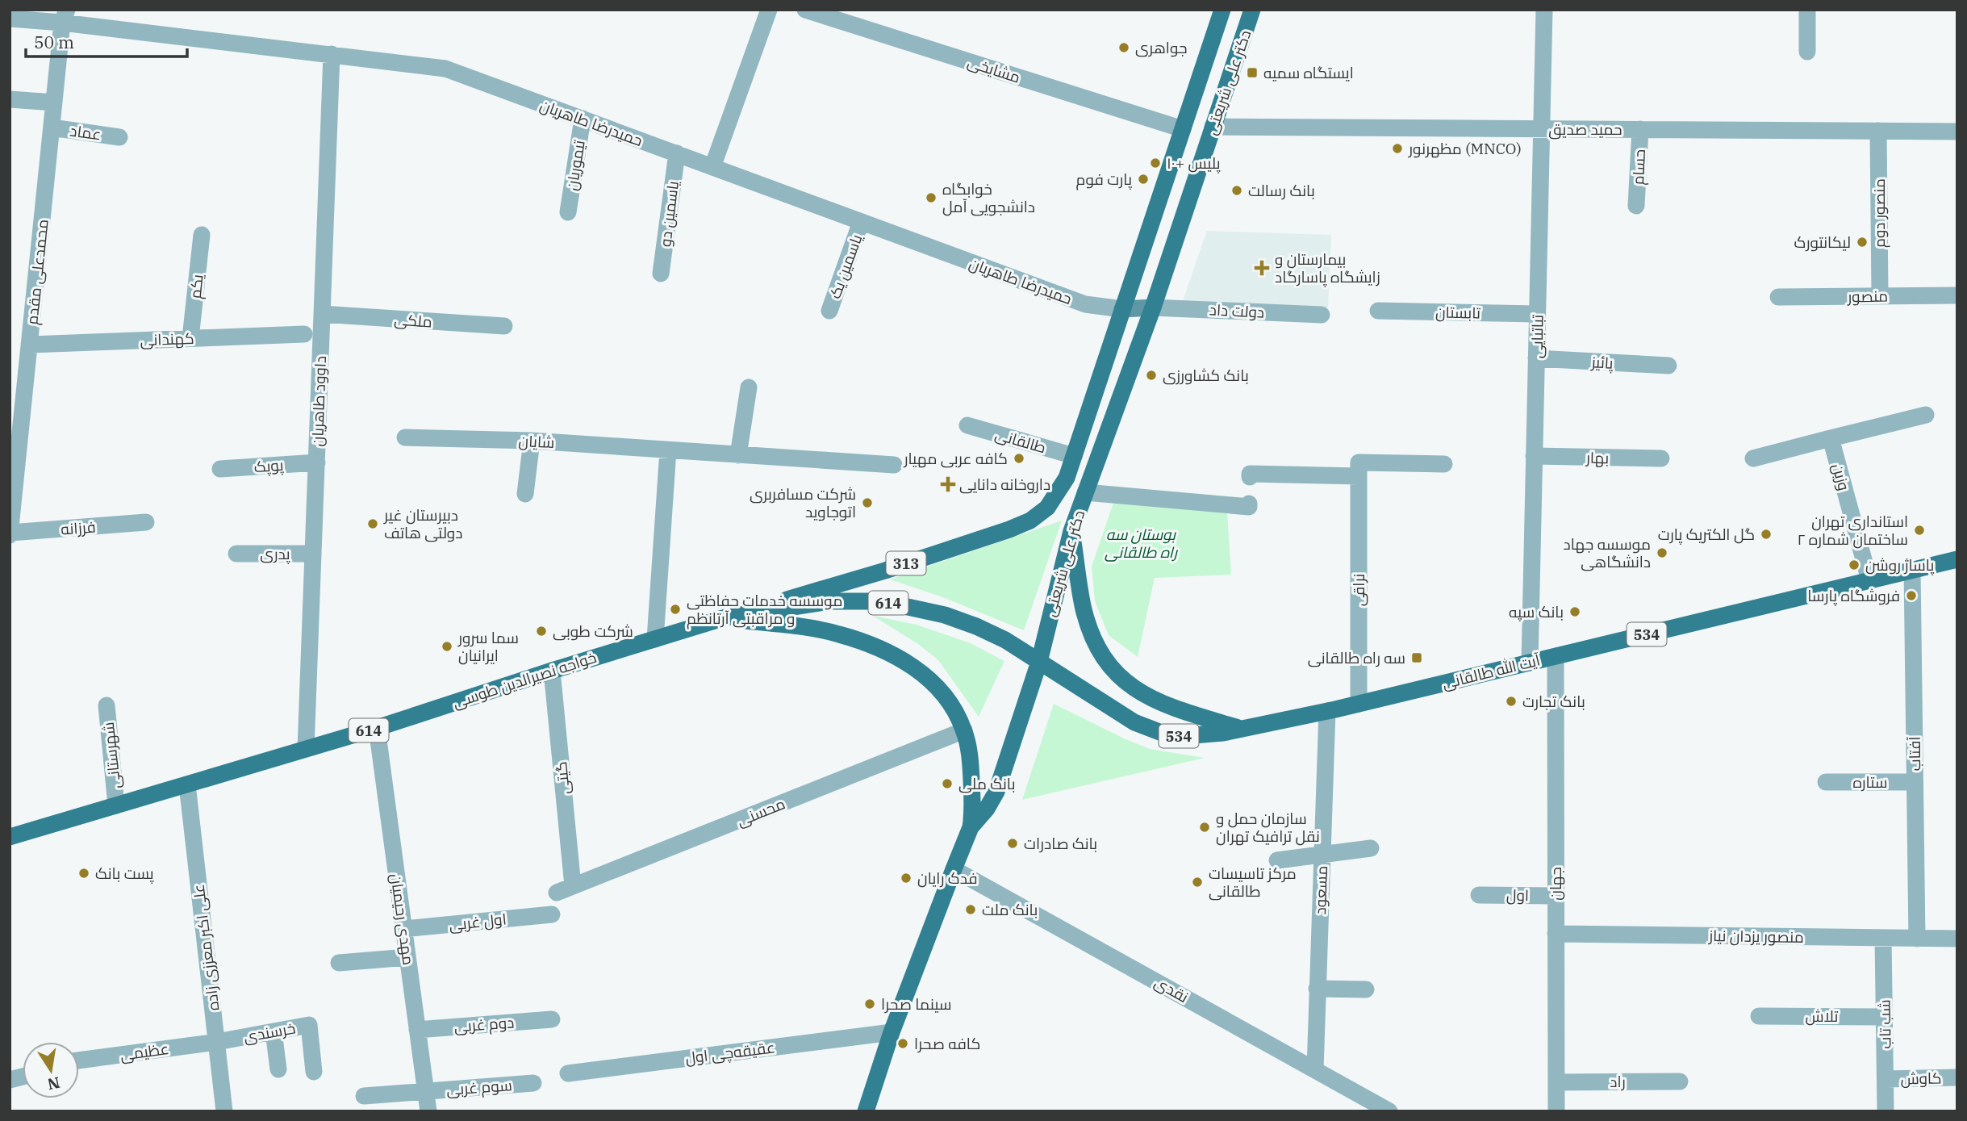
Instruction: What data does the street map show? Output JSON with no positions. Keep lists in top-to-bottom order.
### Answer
{
  "streets": {
    "main road": [
      "دکتر علی شریعتی",
      "313",
      "614",
      "534",
      "آیت الله طالقانی",
      "خواجه نصیرالدین طوسی"
    ],
    "street": [
      "مشایخی",
      "حمیدرضا طاهریان",
      "حمید صدیق",
      "عماد",
      "تیموریان",
      "حسام",
      "منصور دوم",
      "یاسمین دو",
      "یاسمین یک",
      "محمدعلی مقدم",
      "یکم",
      "منصور",
      "دولت داد",
      "تابستان",
      "ملکی",
      "تباتبایی",
      "کهندانی",
      "پائیز",
      "داوود طاهریان",
      "طالقانی",
      "شایان",
      "بهار",
      "پوپک",
      "وزین",
      "فرزانه",
      "پدری",
      "نراقی",
      "آفتاب",
      "شهرستانی",
      "گیتی",
      "ستاره",
      "محسنی",
      "جهان",
      "مسعود",
      "اول",
      "مهدی رحیمیان",
      "اول غربی",
      "منصور یزدان نیاز",
      "علی اکبر معززی زاده",
      "نقدی",
      "تلاش",
      "دوم غربی",
      "شب تاب",
      "خرسندی",
      "عظیمی",
      "عقیقه‌چی اول",
      "کاوش",
      "راد",
      "سوم غربی"
    ]
  },
  "crossings": [
    ["مشایخی", "دکتر علی شریعتی"],
    ["دکتر علی شریعتی", "حمیدرضا طاهریان"],
    ["دکتر علی شریعتی", "حمید صدیق"],
    ["دکتر علی شریعتی", "دولت داد"],
    ["دکتر علی شریعتی", "طالقانی"],
    ["دکتر علی شریعتی", "آیت الله طالقانی"],
    ["دکتر علی شریعتی", "خواجه نصیرالدین طوسی"],
    ["دکتر علی شریعتی", "نقدی"],
    ["دکتر علی شریعتی", "عقیقه‌چی اول"],
    ["حمیدرضا طاهریان", "تیموریان"],
    ["حمیدرضا طاهریان", "یاسمین دو"],
    ["حمیدرضا طاهریان", "یاسمین یک"],
    ["حمیدرضا طاهریان", "محمدعلی مقدم"],
    ["حمیدرضا طاهریان", "دولت داد"],
    ["حمیدرضا طاهریان", "داوود طاهریان"],
    ["حمید صدیق", "حسام"],
    ["حمید صدیق", "منصور دوم"],
    ["حمید صدیق", "تباتبایی"],
    ["عماد", "محمدعلی مقدم"],
    ["منصور دوم", "منصور"],
    ["محمدعلی مقدم", "کهندانی"],
    ["محمدعلی مقدم", "فرزانه"],
    ["یکم", "کهندانی"],
    ["تابستان", "تباتبایی"],
    ["ملکی", "داوود طاهریان"],
    ["تباتبایی", "پائیز"],
    ["تباتبایی", "بهار"],
    ["تباتبایی", "آیت الله طالقانی"],
    ["داوود طاهریان", "پوپک"],
    ["داوود طاهریان", "پدری"],
    ["داوود طاهریان", "خواجه نصیرالدین طوسی"],
    ["وزین", "آیت الله طالقانی"],
    ["نراقی", "آیت الله طالقانی"],
    ["آیت الله طالقانی", "خواجه نصیرالدین طوسی"],
    ["آیت الله طالقانی", "آفتاب"],
    ["آیت الله طالقانی", "جهان"],
    ["آیت الله طالقانی", "مسعود"],
    ["خواجه نصیرالدین طوسی", "شهرستانی"],
    ["خواجه نصیرالدین طوسی", "گیتی"],
    ["خواجه نصیرالدین طوسی", "مهدی رحیمیان"],
    ["خواجه نصیرالدین طوسی", "علی اکبر معززی زاده"],
    ["آفتاب", "ستاره"],
    ["آفتاب", "منصور یزدان نیاز"],
    ["گیتی", "محسنی"],
    ["جهان", "اول"],
    ["جهان", "منصور یزدان نیاز"],
    ["جهان", "راد"],
    ["مسعود", "نقدی"],
    ["مهدی رحیمیان", "اول غربی"],
    ["مهدی رحیمیان", "دوم غربی"],
    ["مهدی رحیمیان", "سوم غربی"],
    ["منصور یزدان نیاز", "شب تاب"],
    ["علی اکبر معززی زاده", "خرسندی"],
    ["علی اکبر معززی زاده", "عظیمی"],
    ["تلاش", "شب تاب"],
    ["شب تاب", "کاوش"],
    ["خرسندی", "عظیمی"]
  ],
  "parks": ["بوستان سه راه طالقانی"],
  "places": {
    "other": [
      "جواهری",
      "مظهرنور (MNCO)",
      "پلیس +۱۰",
      "پارت فوم",
      "بانک رسالت",
      "خوابگاه دانشجویی آمل",
      "لیکانتورک",
      "بانک کشاورزی",
      "کافه عربی مهیار",
      "شرکت مسافربری اتوجاوید",
      "دبیرستان غیر دولتی هاتف",
      "استانداری تهران ساختمان شماره ۲",
      "گل الکتریک پارت",
      "موسسه جهاد دانشگاهی",
      "پاساژ روشن",
      "فروشگاه پارسا",
      "موسسه خدمات حفاظتی و مراقبتی آرتانظم",
      "بانک سپه",
      "شرکت طوبی",
      "سما سرور ایرانیان",
      "بانک تجارت",
      "بانک ملی",
      "سازمان حمل و نقل ترافیک تهران",
      "بانک صادرات",
      "پست بانک",
      "فدک رایان",
      "مرکز تاسیسات طالقانی",
      "بانک ملت",
      "سینما صحرا",
      "کافه صحرا"
    ],
    "transit": ["ایستگاه سمیه", "سه راه طالقانی"],
    "health": ["بیمارستان و زایشگاه پاسارگاد", "داروخانه دانایی"]
  },
  "scale_bar": "50 m",
  "north": "bottom"
}
